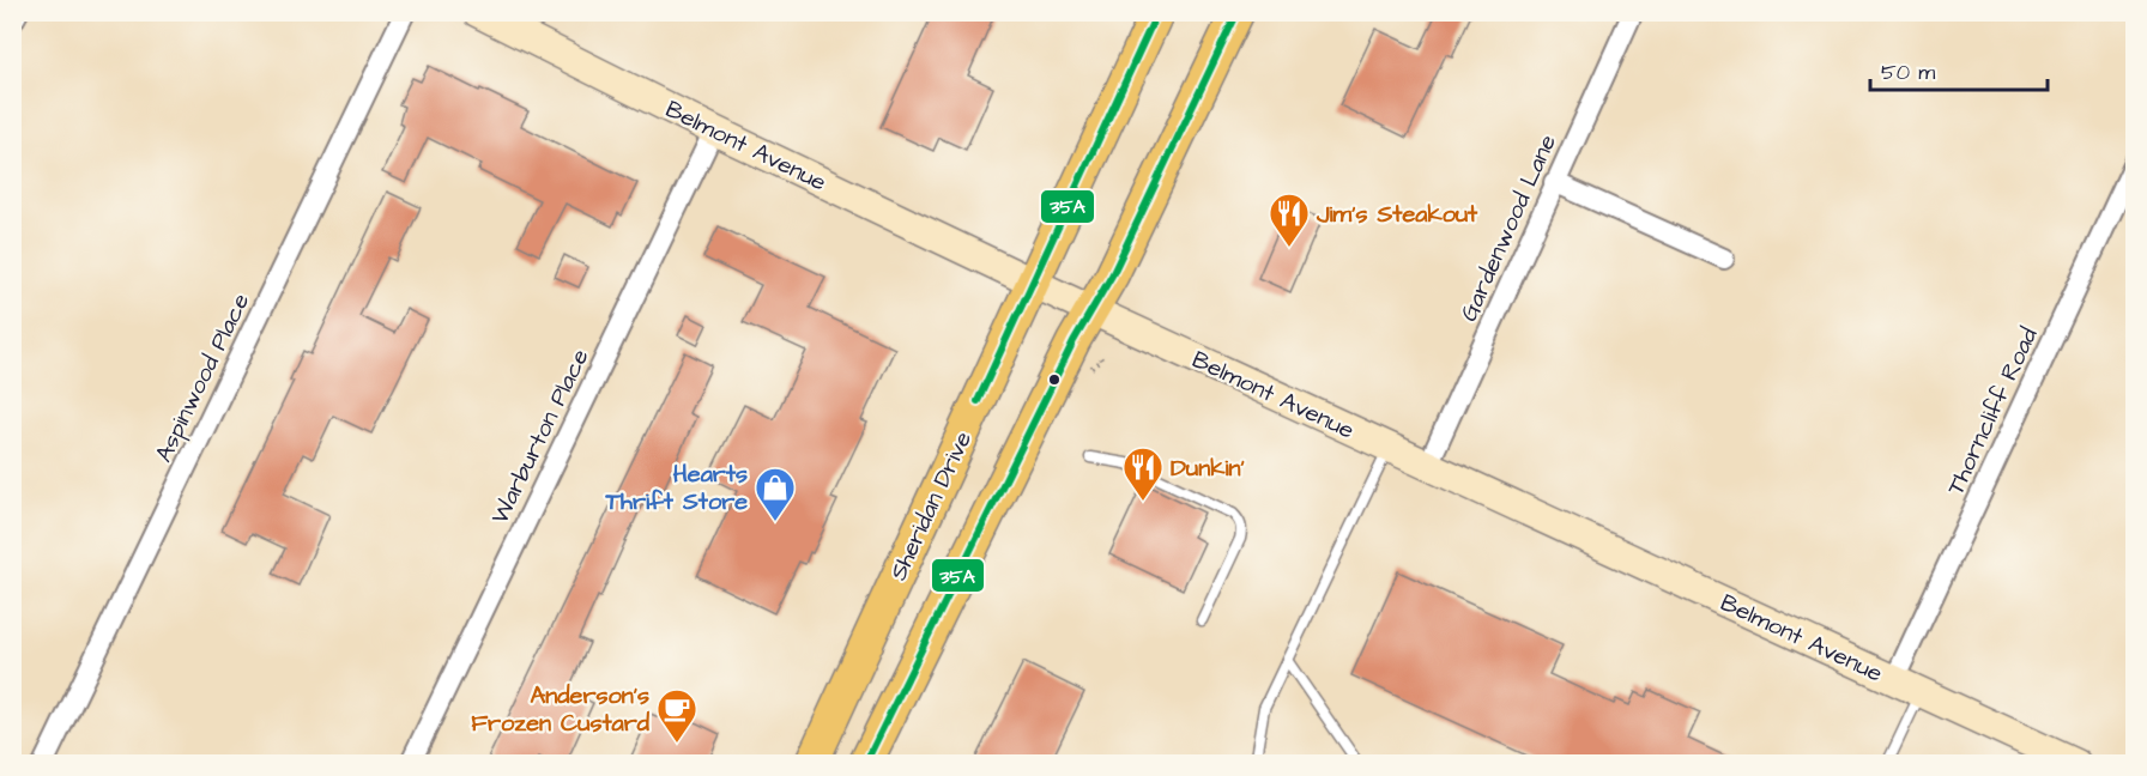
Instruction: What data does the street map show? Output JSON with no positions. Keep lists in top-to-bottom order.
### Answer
{
  "streets": {
    "main road": ["Sheridan Drive"],
    "street": [
      "Belmont Avenue",
      "Gardenwood Lane",
      "Aspinwood Place",
      "Thorncliff Road",
      "Warburton Place"
    ]
  },
  "crossings": [
    ["Belmont Avenue", "Gardenwood Lane"],
    ["Belmont Avenue", "Thorncliff Road"],
    ["Belmont Avenue", "Warburton Place"],
    ["Belmont Avenue", "Sheridan Drive"]
  ],
  "places": {
    "restaurant": ["Jim's Steakout", "Dunkin'"],
    "shop": ["Hearts Thrift Store"],
    "cafe": ["Anderson's Frozen Custard"]
  },
  "lines": ["transit line 35A"],
  "scale_bar": "50 m"
}
